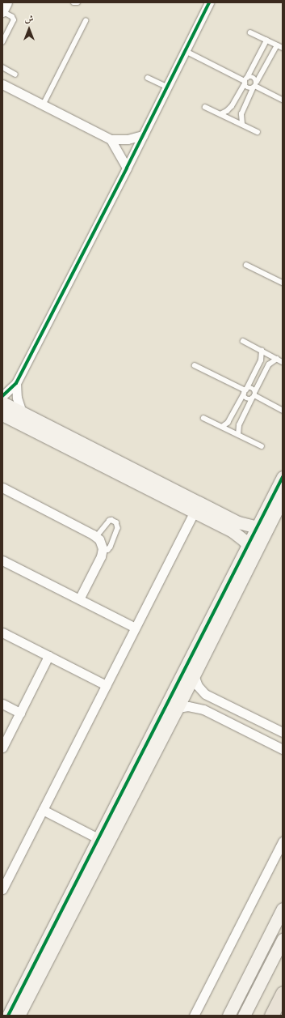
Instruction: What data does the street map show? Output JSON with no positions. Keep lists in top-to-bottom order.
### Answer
{
  "north": "top"
}
